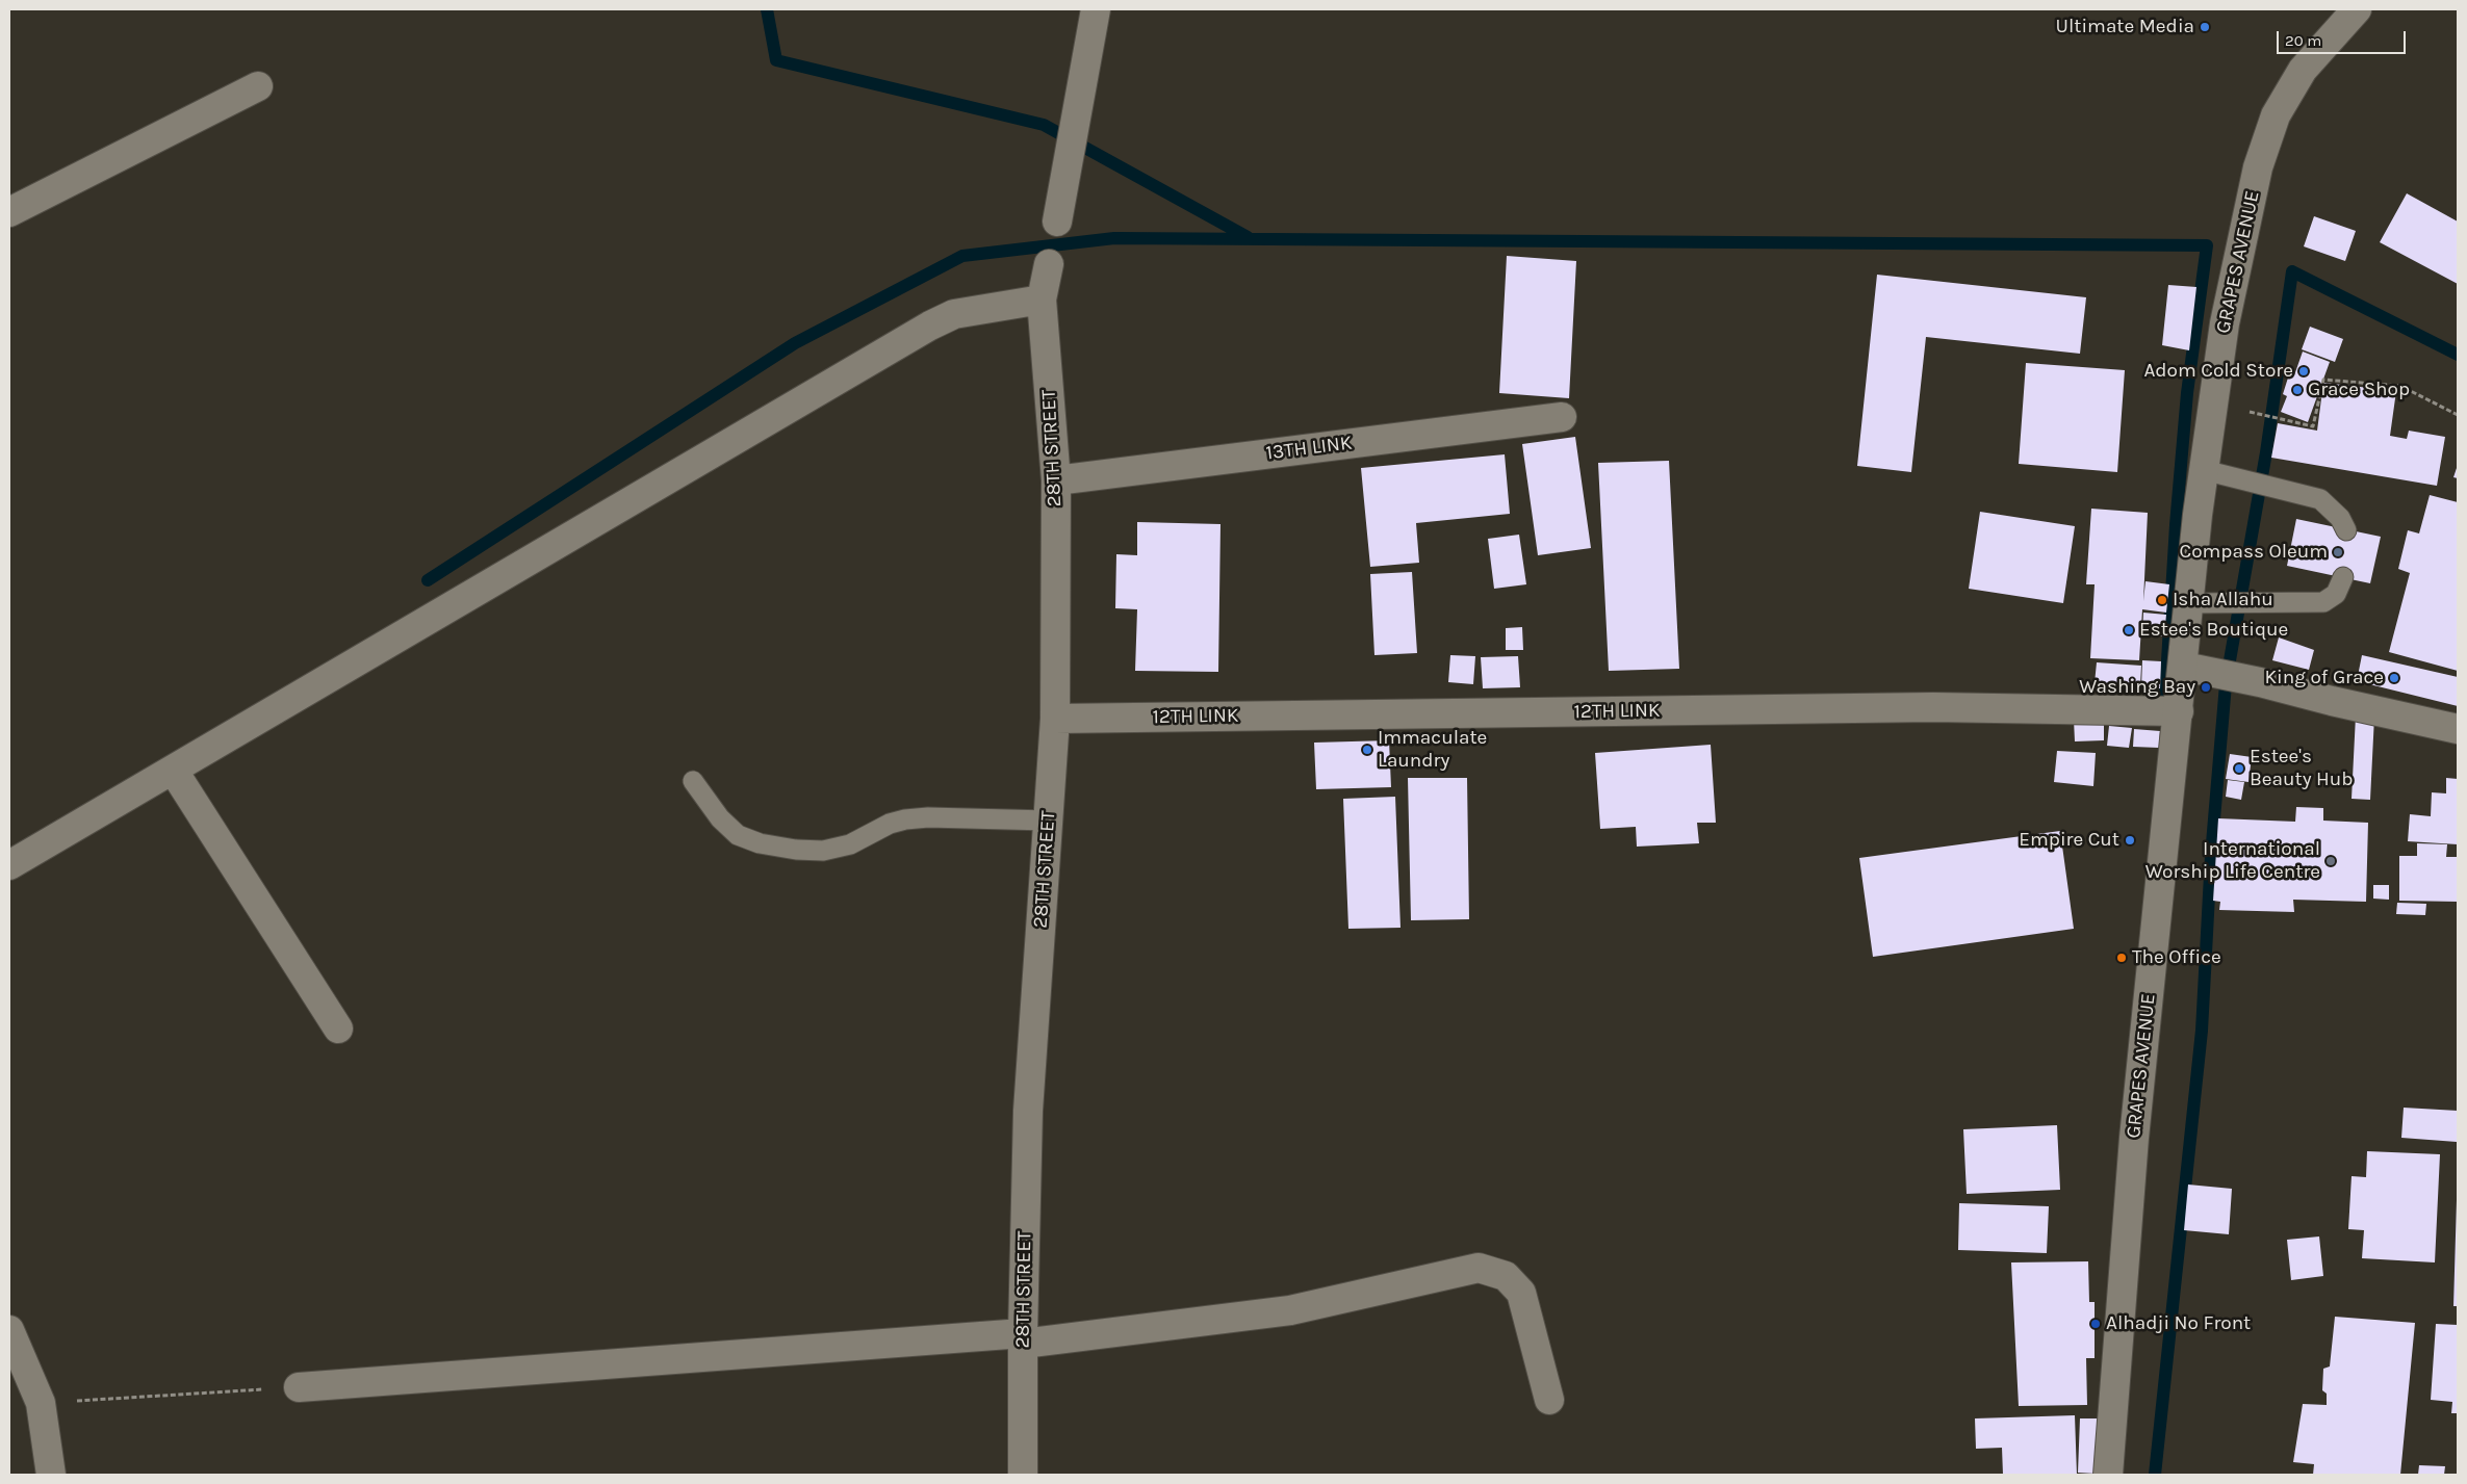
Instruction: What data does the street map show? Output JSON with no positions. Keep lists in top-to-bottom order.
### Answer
{
  "streets": {
    "street": [
      "GRAPES AVENUE",
      "28TH STREET",
      "13TH LINK",
      "12TH LINK"
    ]
  },
  "crossings": [
    ["GRAPES AVENUE", "12TH LINK"],
    ["28TH STREET", "13TH LINK"],
    ["28TH STREET", "12TH LINK"]
  ],
  "places": [
    "Ultimate Media",
    "Adom Cold Store",
    "Grace Shop",
    "Compass Oleum",
    "Isha Allahu",
    "Estee's Boutique",
    "King of Grace",
    "Washing Bay",
    "Immaculate Laundry",
    "Estee's Beauty Hub",
    "Empire Cut",
    "International Worship Life Centre",
    "The Office",
    "Alhadji No Front"
  ],
  "scale_bar": "20 m"
}
